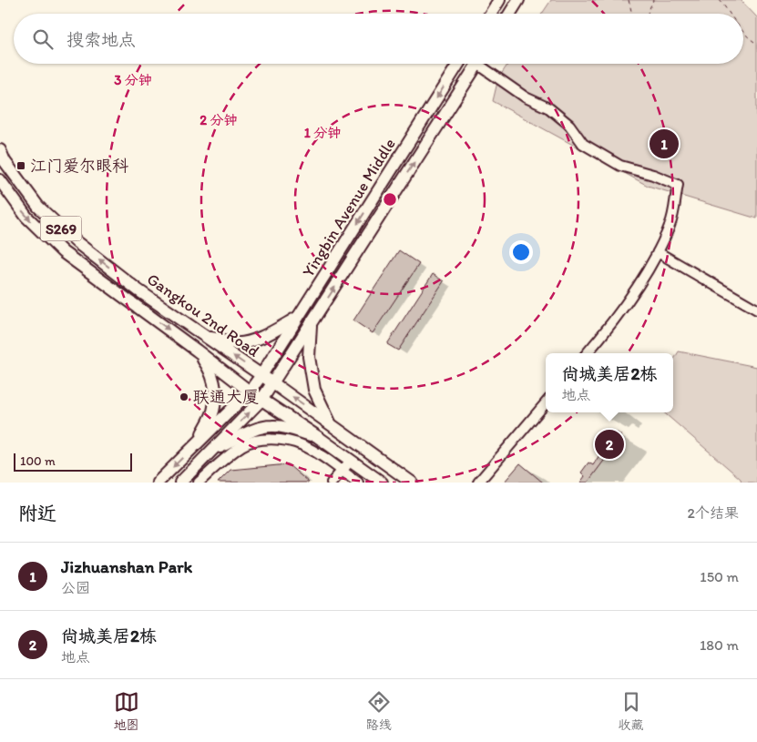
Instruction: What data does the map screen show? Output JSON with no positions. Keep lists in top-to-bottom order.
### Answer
{
  "streets": {
    "main road": ["Yingbin Avenue Middle", "S269", "Gangkou 2nd Road"]
  },
  "crossings": [
    ["Yingbin Avenue Middle", "Gangkou 2nd Road"]
  ],
  "places": {
    "transit": ["江门爱尔眼科"],
    "other": ["联通大厦"]
  },
  "scale_bar": "100 m",
  "page": {
    "search": "搜索地点",
    "pins": ["1", "2"],
    "popup": ["尚城美居2栋", "地点"],
    "scale": "100 m",
    "heading": ["附近", "2个结果"],
    "list": [
      {
        "mark": "1",
        "name": "Jizhuanshan Park",
        "note": "公园",
        "value": "150 m"
      },
      {
        "mark": "2",
        "name": "尚城美居2栋",
        "note": "地点",
        "value": "180 m"
      }
    ],
    "nav": ["地图", "路线", "收藏"]
  },
  "rings": ["3 分钟", "2 分钟", "1 分钟"]
}
